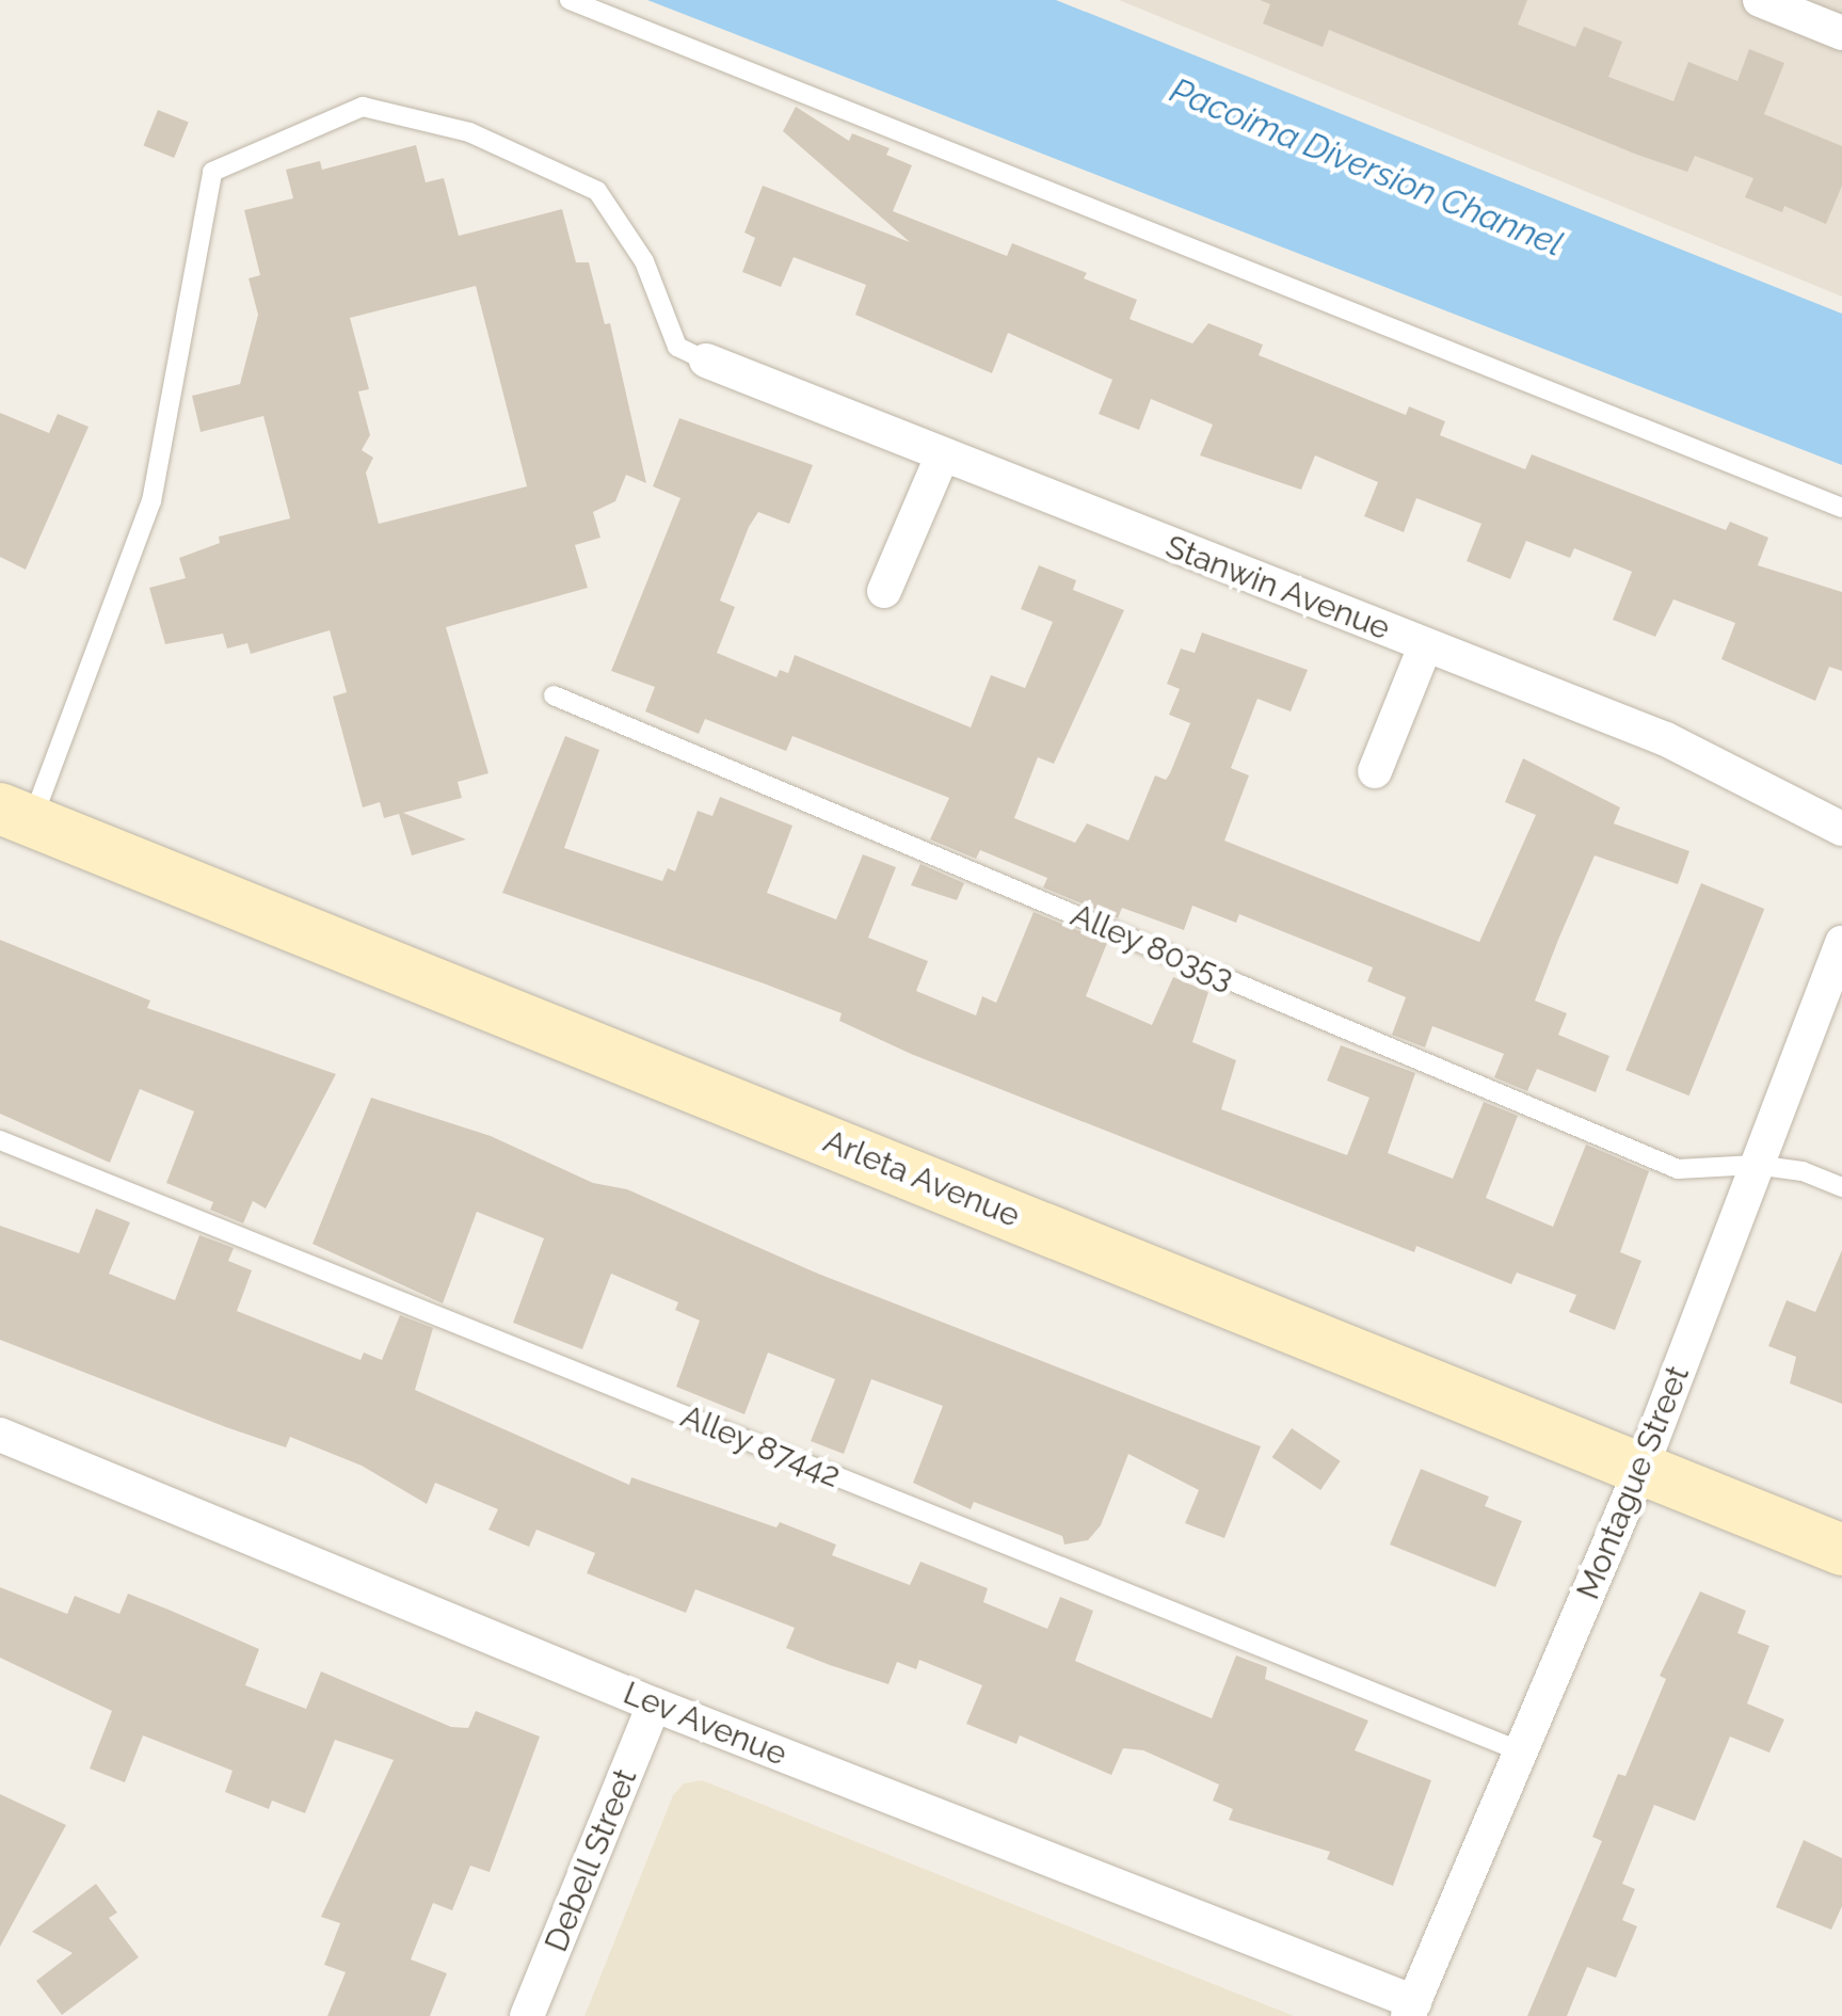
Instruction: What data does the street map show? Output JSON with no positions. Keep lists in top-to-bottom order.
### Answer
{
  "streets": {
    "main road": ["Arleta Avenue"],
    "street": [
      "Stanwin Avenue",
      "Montague Street",
      "Lev Avenue",
      "Debell Street"
    ],
    "lane": ["Alley 80353", "Alley 87442"]
  },
  "crossings": [
    ["Alley 80353", "Montague Street"],
    ["Arleta Avenue", "Montague Street"],
    ["Alley 87442", "Montague Street"],
    ["Montague Street", "Lev Avenue"],
    ["Lev Avenue", "Debell Street"]
  ],
  "water": ["Pacoima Diversion Channel"]
}
